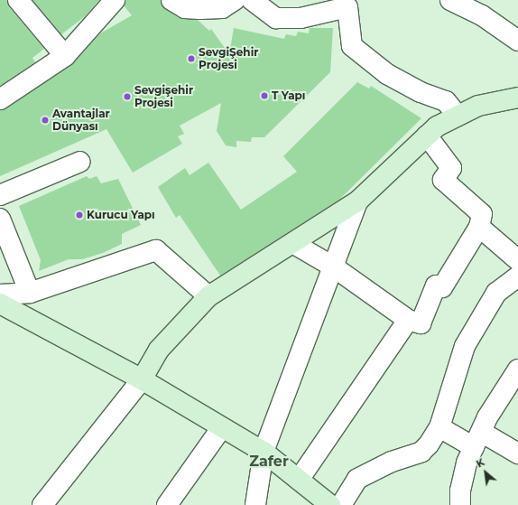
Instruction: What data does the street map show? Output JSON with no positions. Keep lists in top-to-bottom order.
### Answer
{
  "districts": ["Zafer"],
  "places": [
    "SevgiŞehir Projesi",
    "T Yapı",
    "Sevgişehir Projesi",
    "Avantajlar Dünyası",
    "Kurucu Yapı"
  ],
  "north": "top left"
}
